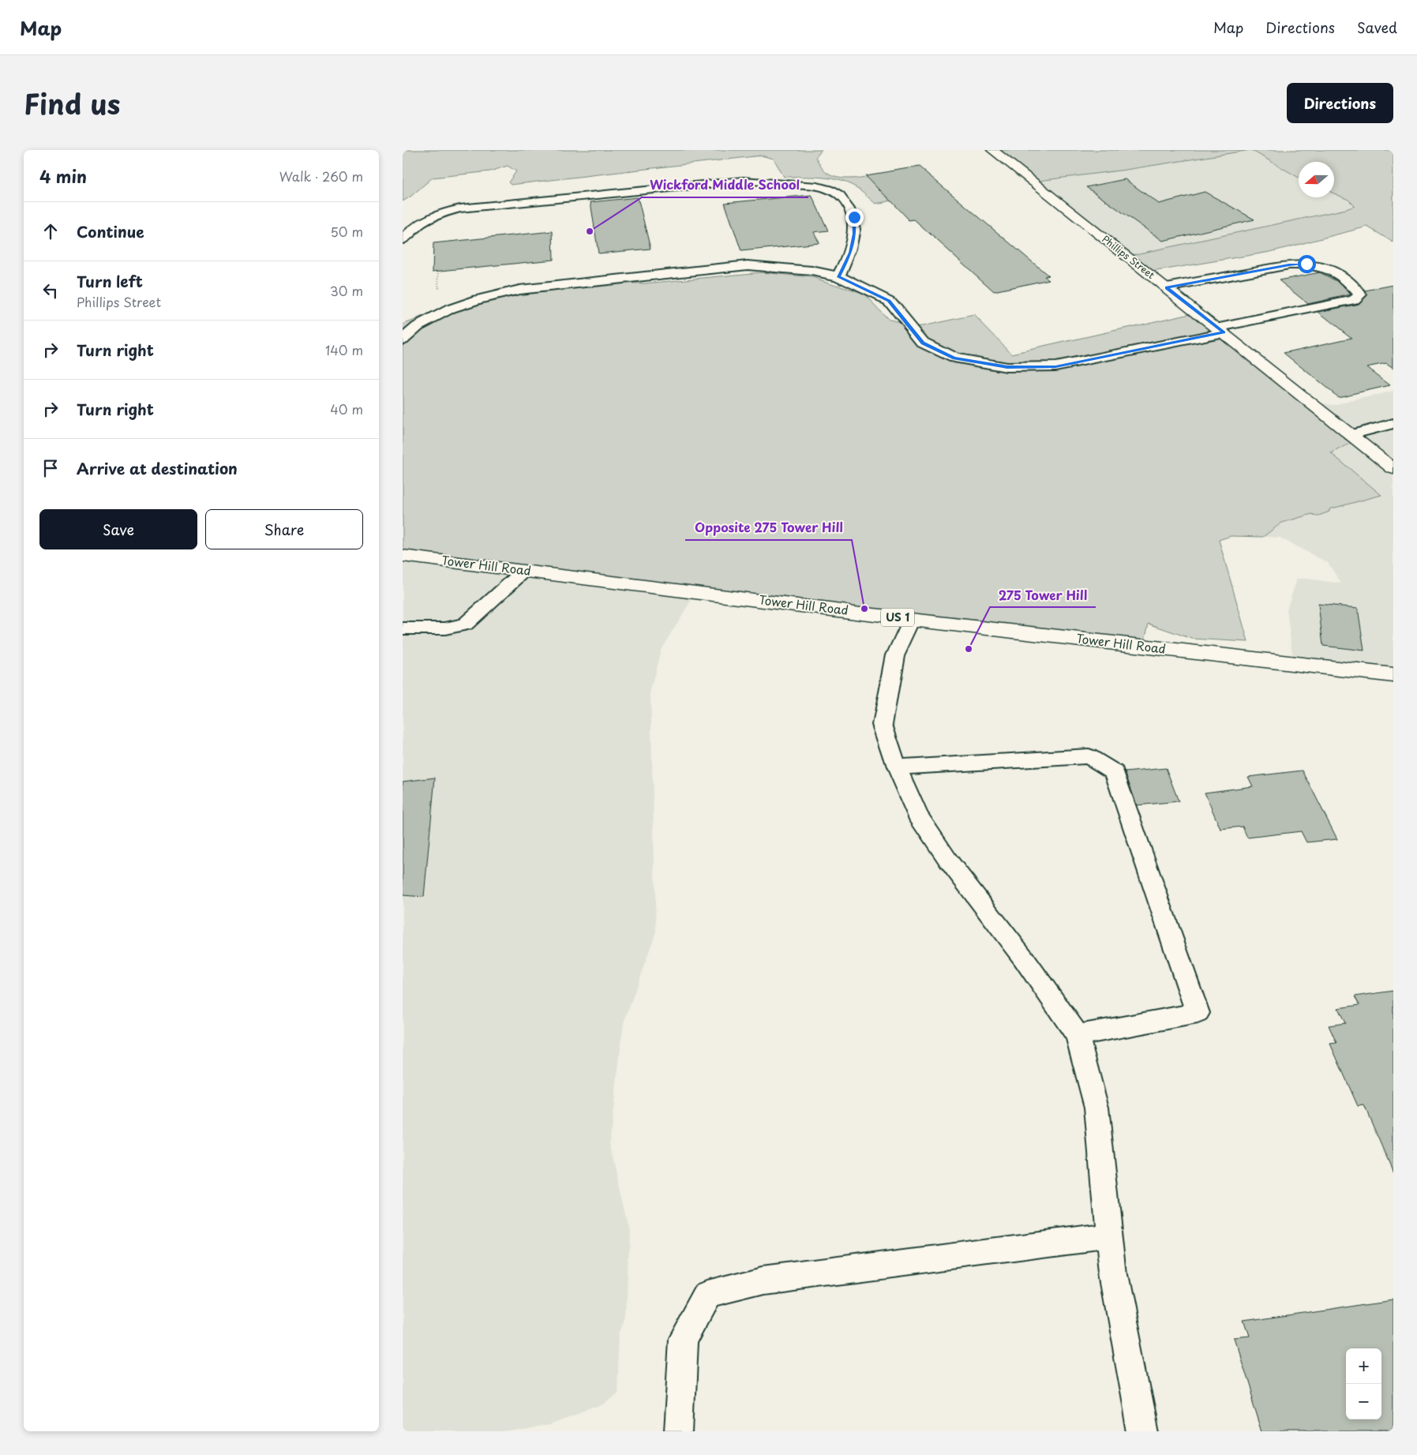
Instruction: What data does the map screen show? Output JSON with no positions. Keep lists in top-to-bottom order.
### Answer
{
  "streets": {
    "main road": ["Phillips Street", "Tower Hill Road", "US 1"]
  },
  "places": ["Wickford Middle School", "Opposite 275 Tower Hill", "275 Tower Hill"],
  "north": "left",
  "page": {
    "header": "Map",
    "nav": ["Map", "Directions", "Saved"],
    "title": "Find us",
    "buttons": [
      "Directions",
      ["Save", "Share"]
    ],
    "heading": ["4 min", "Walk · 260 m"],
    "list": [
      ["Continue", "50 m"],
      ["Turn left", "Phillips Street", "30 m"],
      ["Turn right", "140 m"],
      ["Turn right", "40 m"],
      "Arrive at destination"
    ],
    "map_buttons": ["+", "−"]
  }
}
